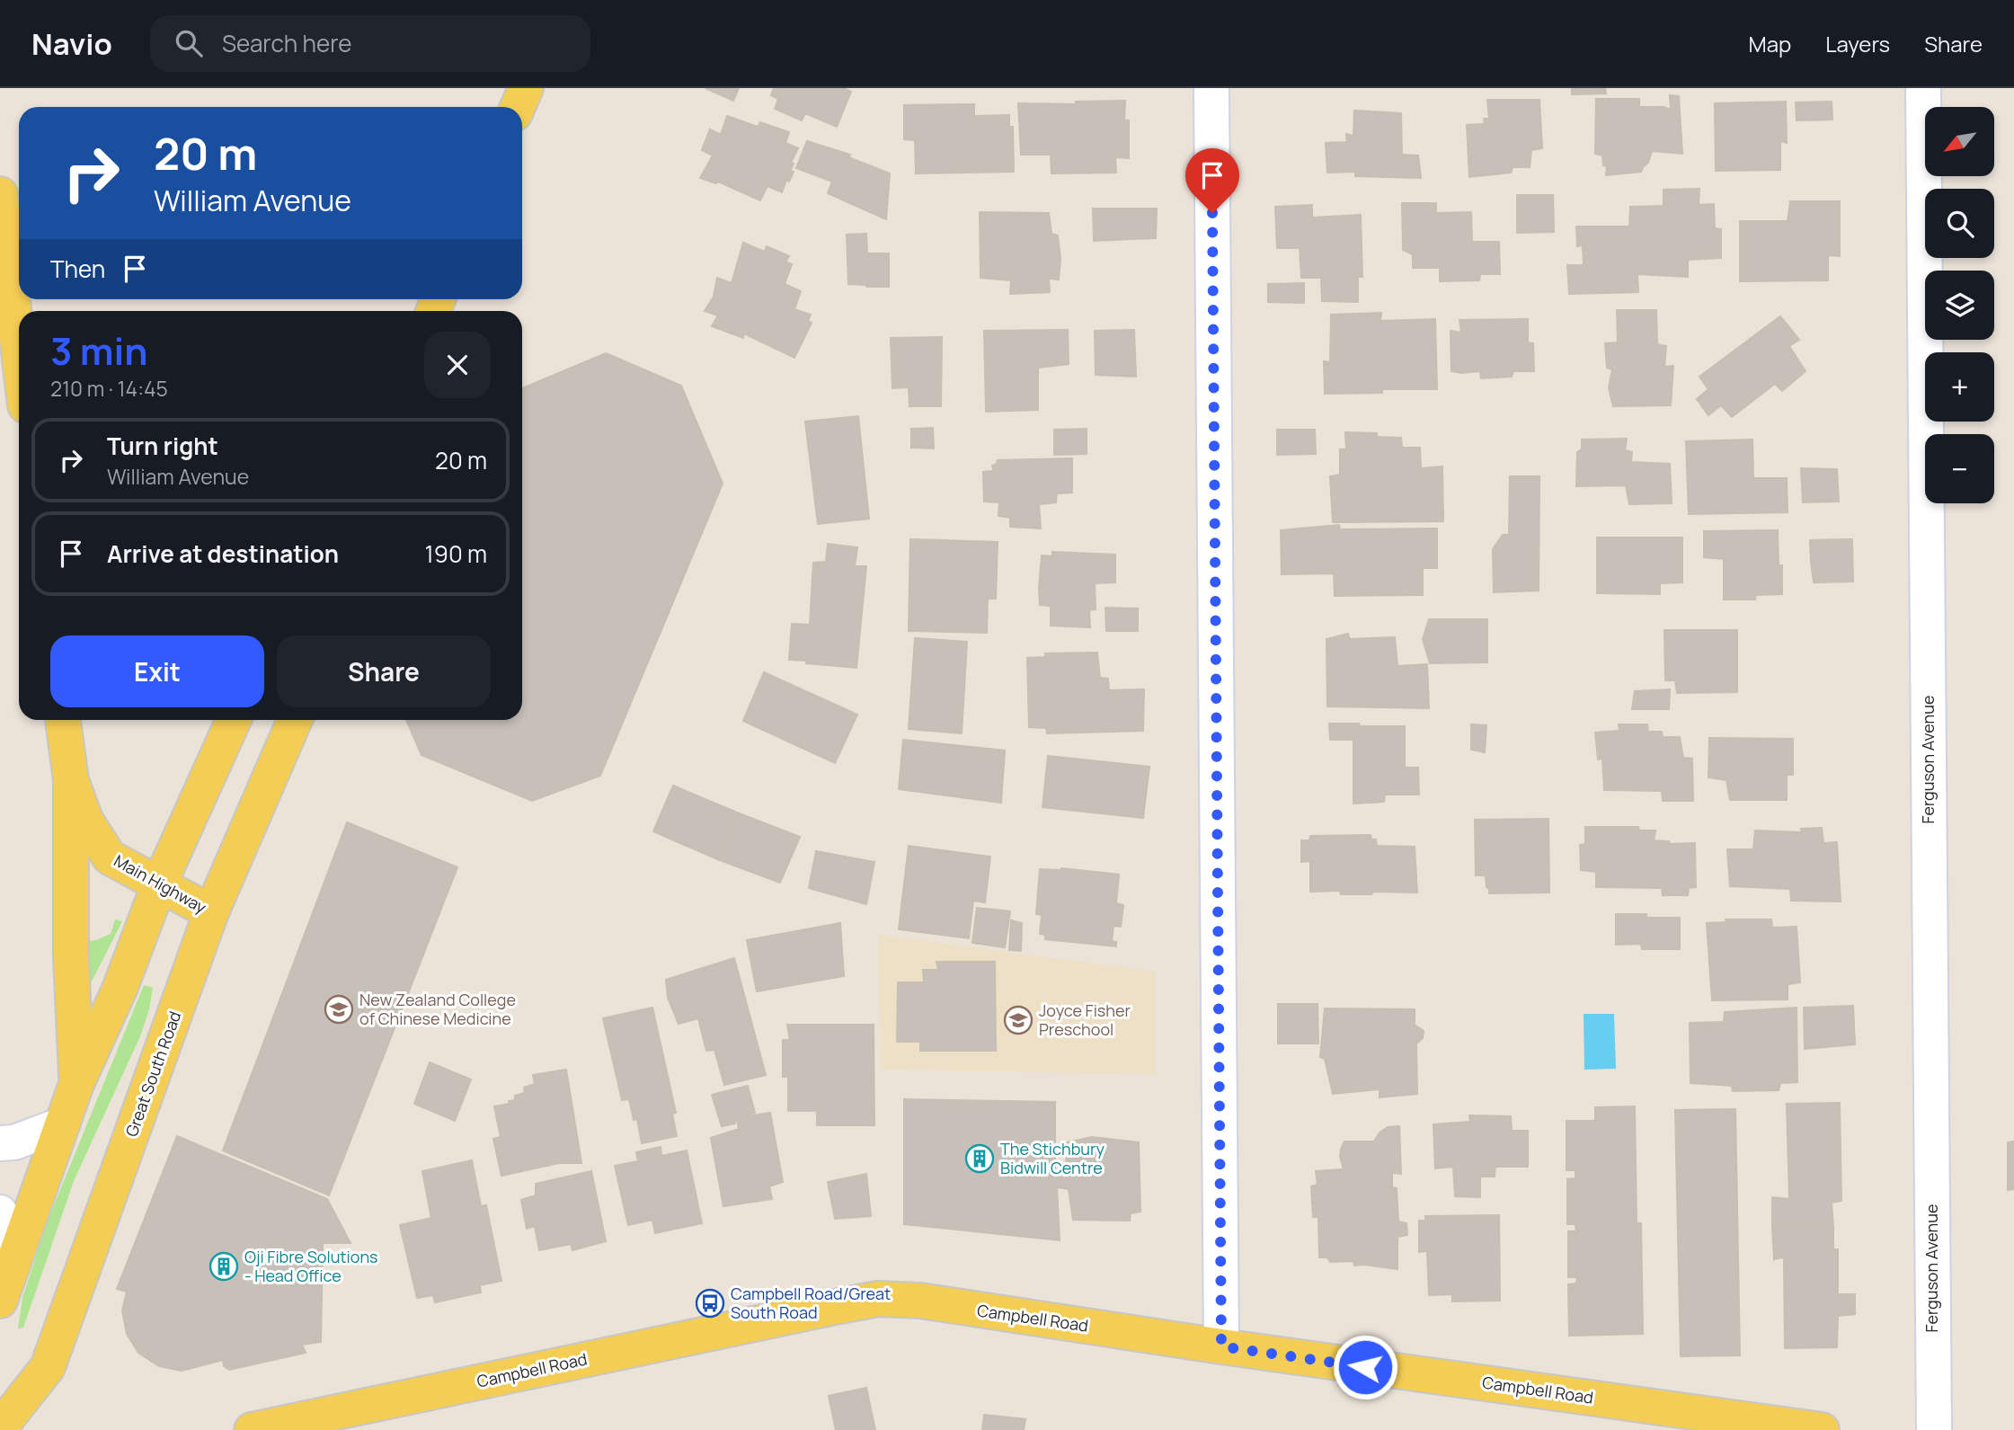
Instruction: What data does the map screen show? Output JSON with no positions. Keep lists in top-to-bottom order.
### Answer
{
  "streets": {
    "main road": ["Main Highway", "Great South Road", "Campbell Road"],
    "street": ["Ferguson Avenue"]
  },
  "crossings": [
    ["Main Highway", "Great South Road"]
  ],
  "places": {
    "school or university": ["New Zealand College of Chinese Medicine", "Joyce Fisher Preschool"],
    "building": ["The Stichbury Bidwill Centre", "Oji Fibre Solutions - Head Office"],
    "bus stop": ["Campbell Road/Great South Road"]
  },
  "north": "bottom left",
  "page": {
    "header": "Navio",
    "search": "Search here",
    "nav": ["Map", "Layers", "Share"],
    "map_buttons": ["+", "−"],
    "turn": ["20 m", "William Avenue"],
    "then": "Then",
    "heading": ["3 min", "210 m · 14:45"],
    "list": [
      {
        "name": "Turn right",
        "note": "William Avenue",
        "value": "20 m"
      },
      {
        "name": "Arrive at destination",
        "value": "190 m"
      }
    ],
    "buttons": ["Exit", "Share"]
  }
}
